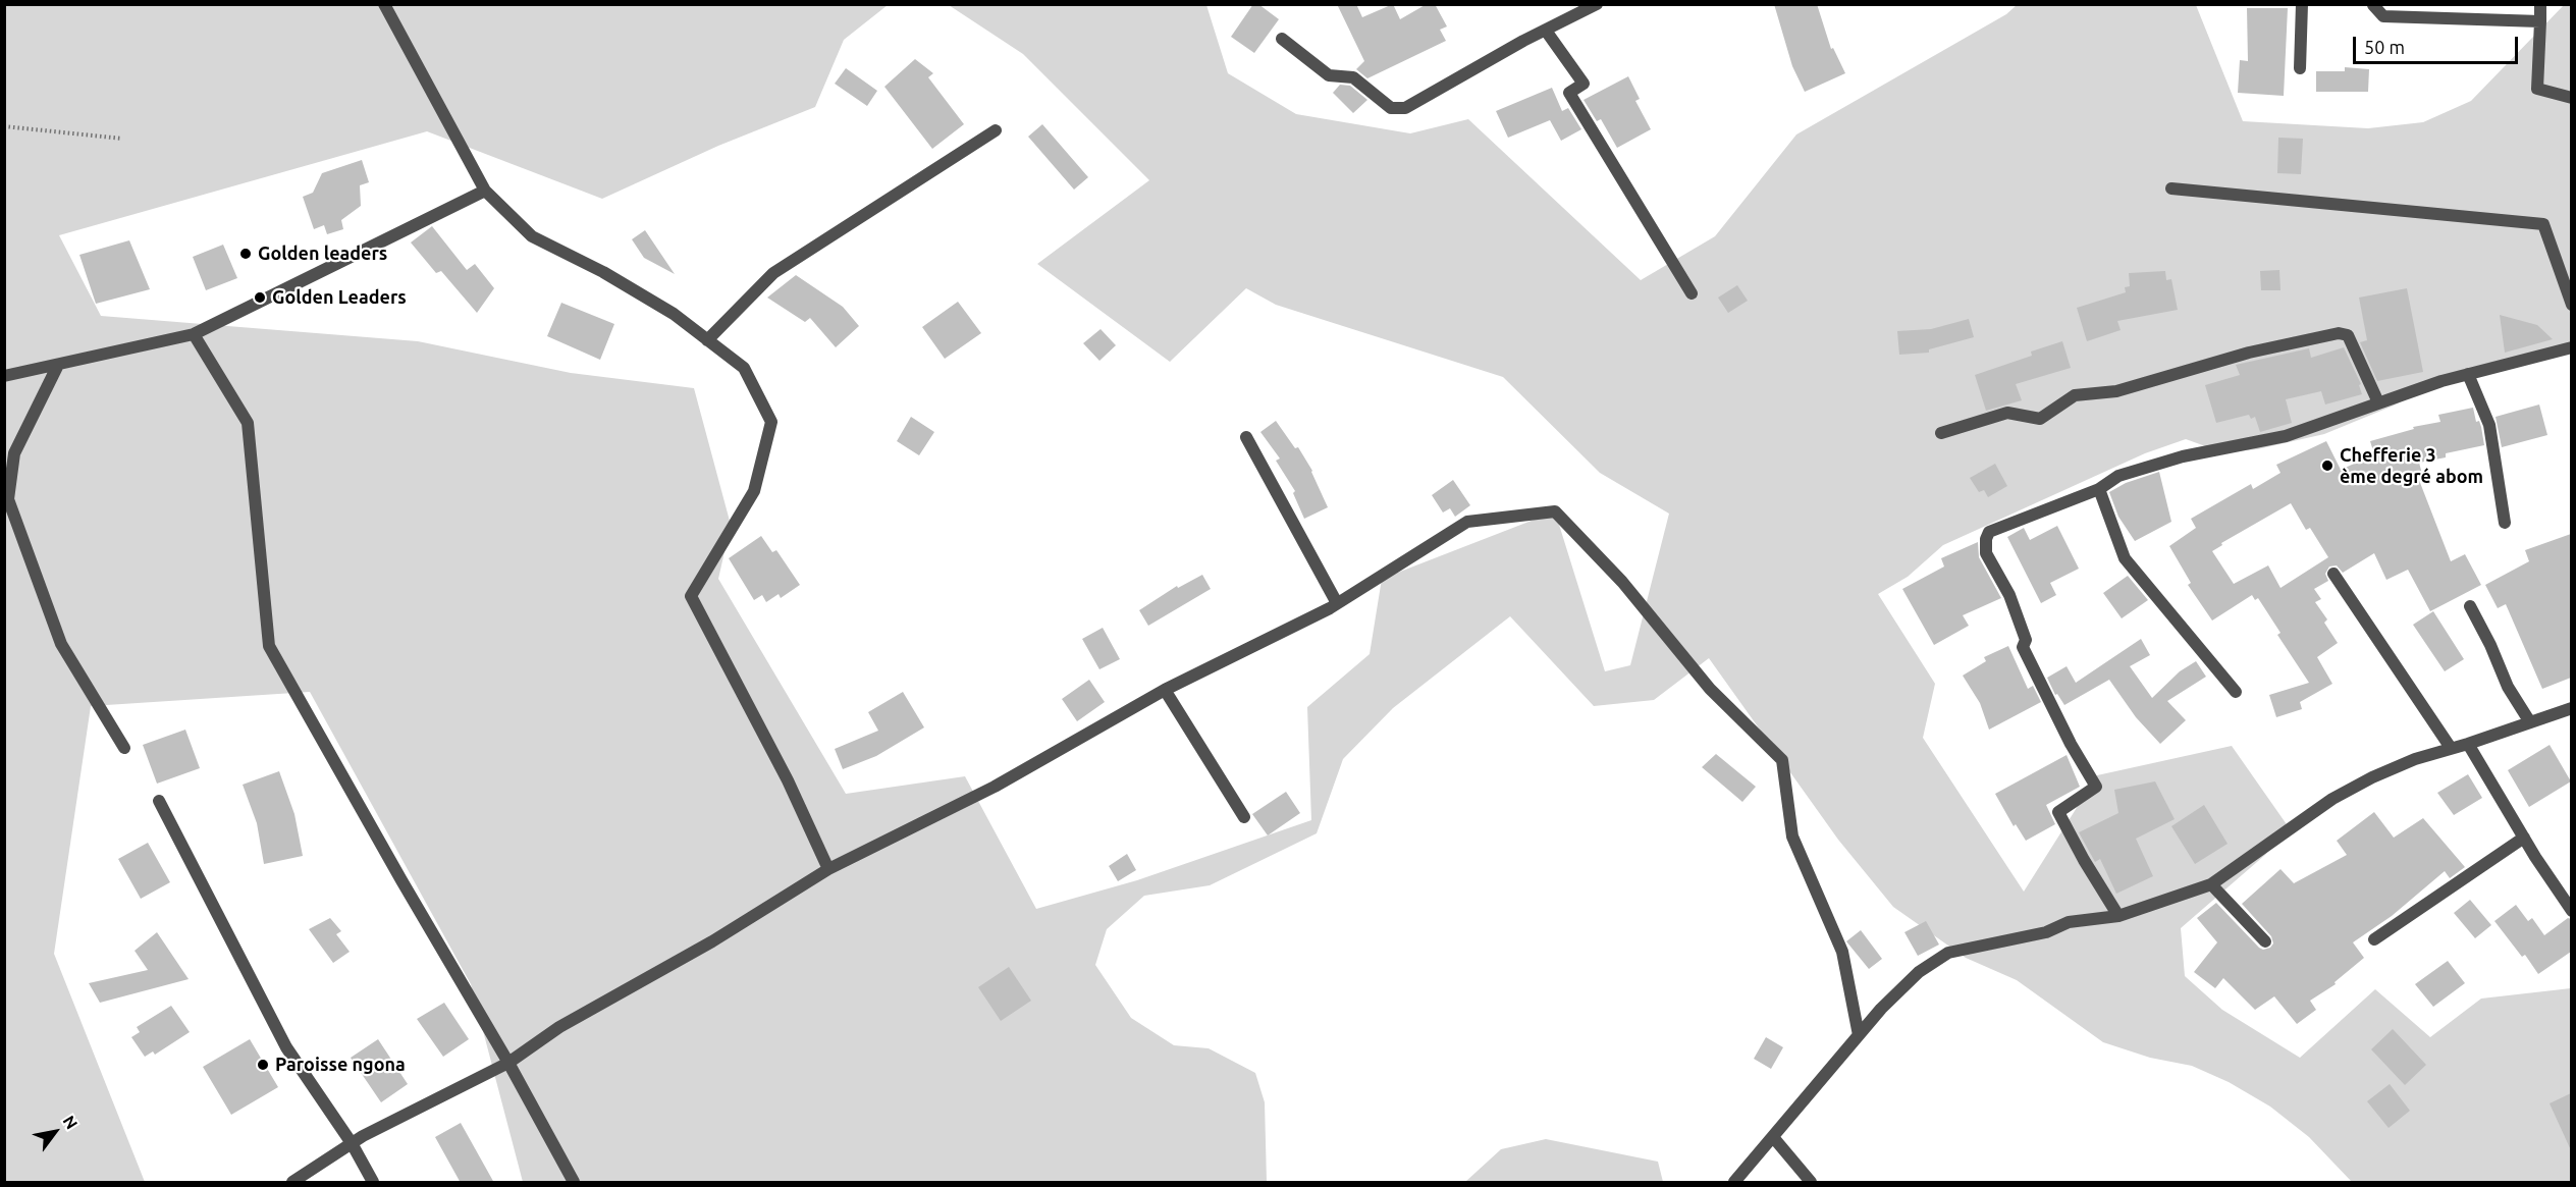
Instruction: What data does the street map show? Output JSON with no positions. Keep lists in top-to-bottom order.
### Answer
{
  "places": [
    "Golden leaders",
    "Golden Leaders",
    "Chefferie 3 ème degré abom",
    "Paroisse ngona"
  ],
  "scale_bar": "50 m",
  "north": "top right"
}
